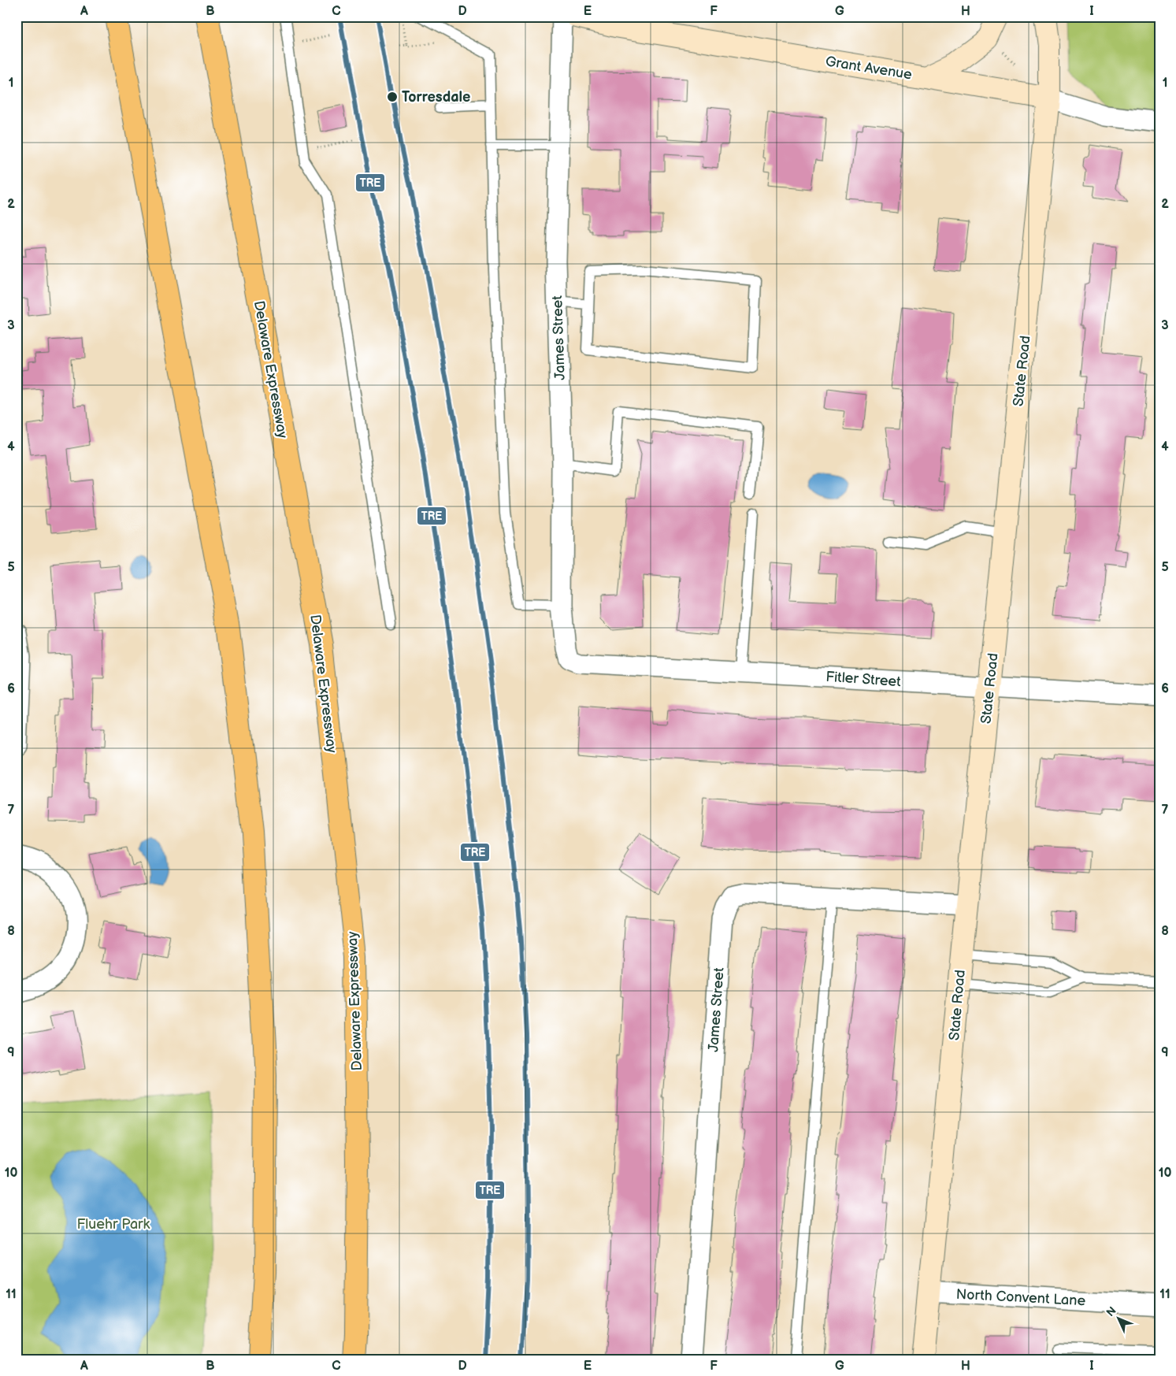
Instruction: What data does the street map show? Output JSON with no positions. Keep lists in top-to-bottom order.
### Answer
{
  "streets": {
    "highway": ["Delaware Expressway"],
    "main road": ["Grant Avenue", "State Road"],
    "street": ["James Street", "Fitler Street", "North Convent Lane"]
  },
  "crossings": [
    ["Grant Avenue", "State Road"],
    ["James Street", "State Road"],
    ["James Street", "Fitler Street"],
    ["State Road", "Fitler Street"],
    ["State Road", "North Convent Lane"]
  ],
  "parks": ["Fluehr Park"],
  "places": ["Torresdale"],
  "lines": ["transit line TRE"],
  "north": "top left",
  "grid": {
    "columns": [
      "A",
      "B",
      "C",
      "D",
      "E",
      "F",
      "G",
      "H",
      "I"
    ],
    "rows": [
      "1",
      "2",
      "3",
      "4",
      "5",
      "6",
      "7",
      "8",
      "9",
      "10",
      "11"
    ]
  }
}
